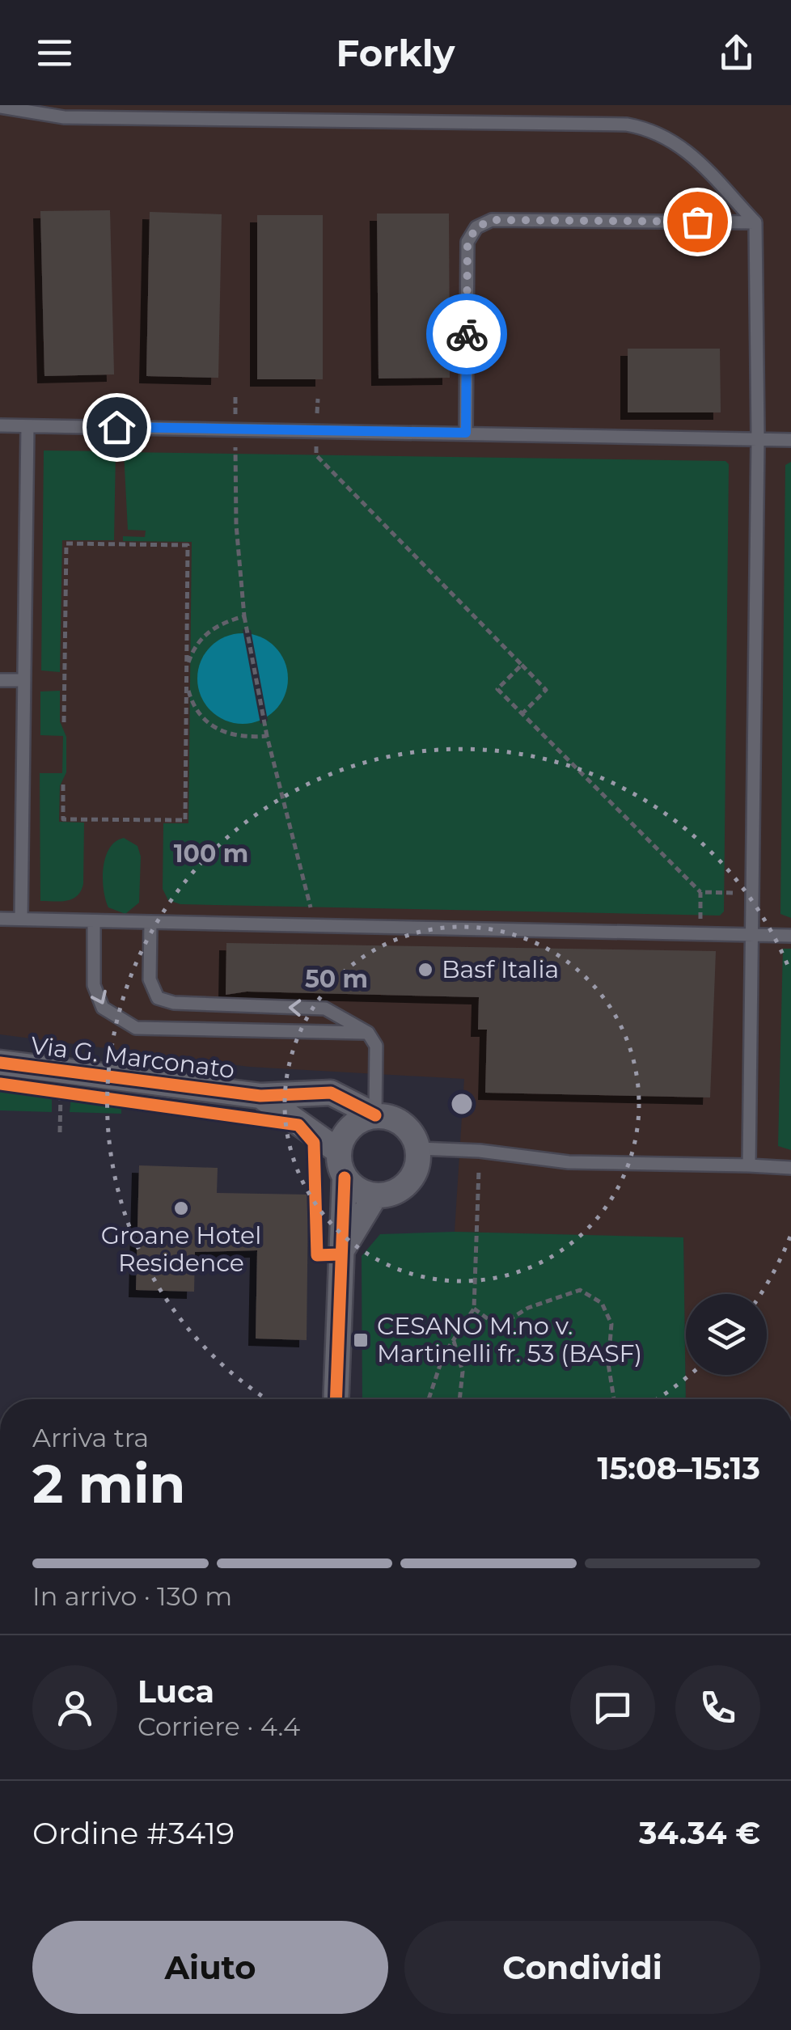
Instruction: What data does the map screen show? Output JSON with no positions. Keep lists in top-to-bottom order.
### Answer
{
  "streets": {
    "street": ["Via G. Marconato"]
  },
  "places": {
    "other": ["Basf Italia", "Groane Hotel Residence"],
    "transit": ["CESANO M.no v. Martinelli fr. 53 (BASF)"]
  },
  "page": {
    "header": "Forkly",
    "heading": ["2 min", "Arriva tra", "15:08–15:13"],
    "panel": [
      "Luca",
      "Corriere · 4.4",
      "Ordine #3419",
      "34.34 €"
    ],
    "bar": "In arrivo · 130 m",
    "buttons": ["Aiuto", "Condividi"]
  },
  "rings": ["100 m", "50 m"]
}
